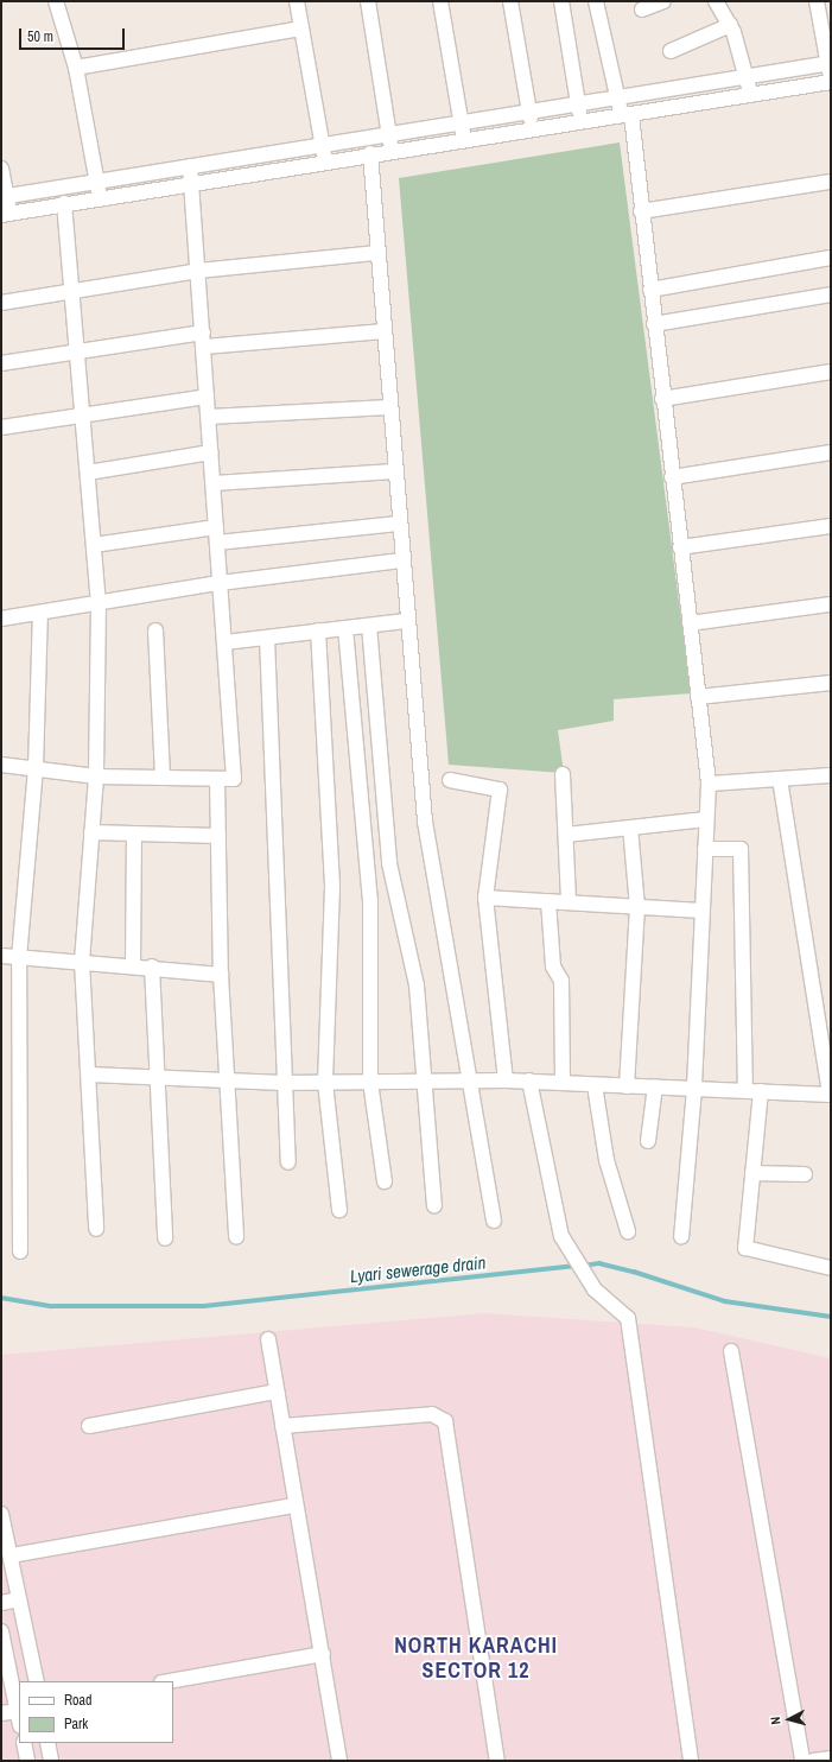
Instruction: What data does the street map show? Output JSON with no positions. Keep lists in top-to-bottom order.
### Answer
{
  "districts": ["NORTH KARACHI SECTOR 12"],
  "water": ["Lyari sewerage drain"],
  "legend": ["Road", "Park"],
  "scale_bar": "50 m",
  "north": "left"
}
